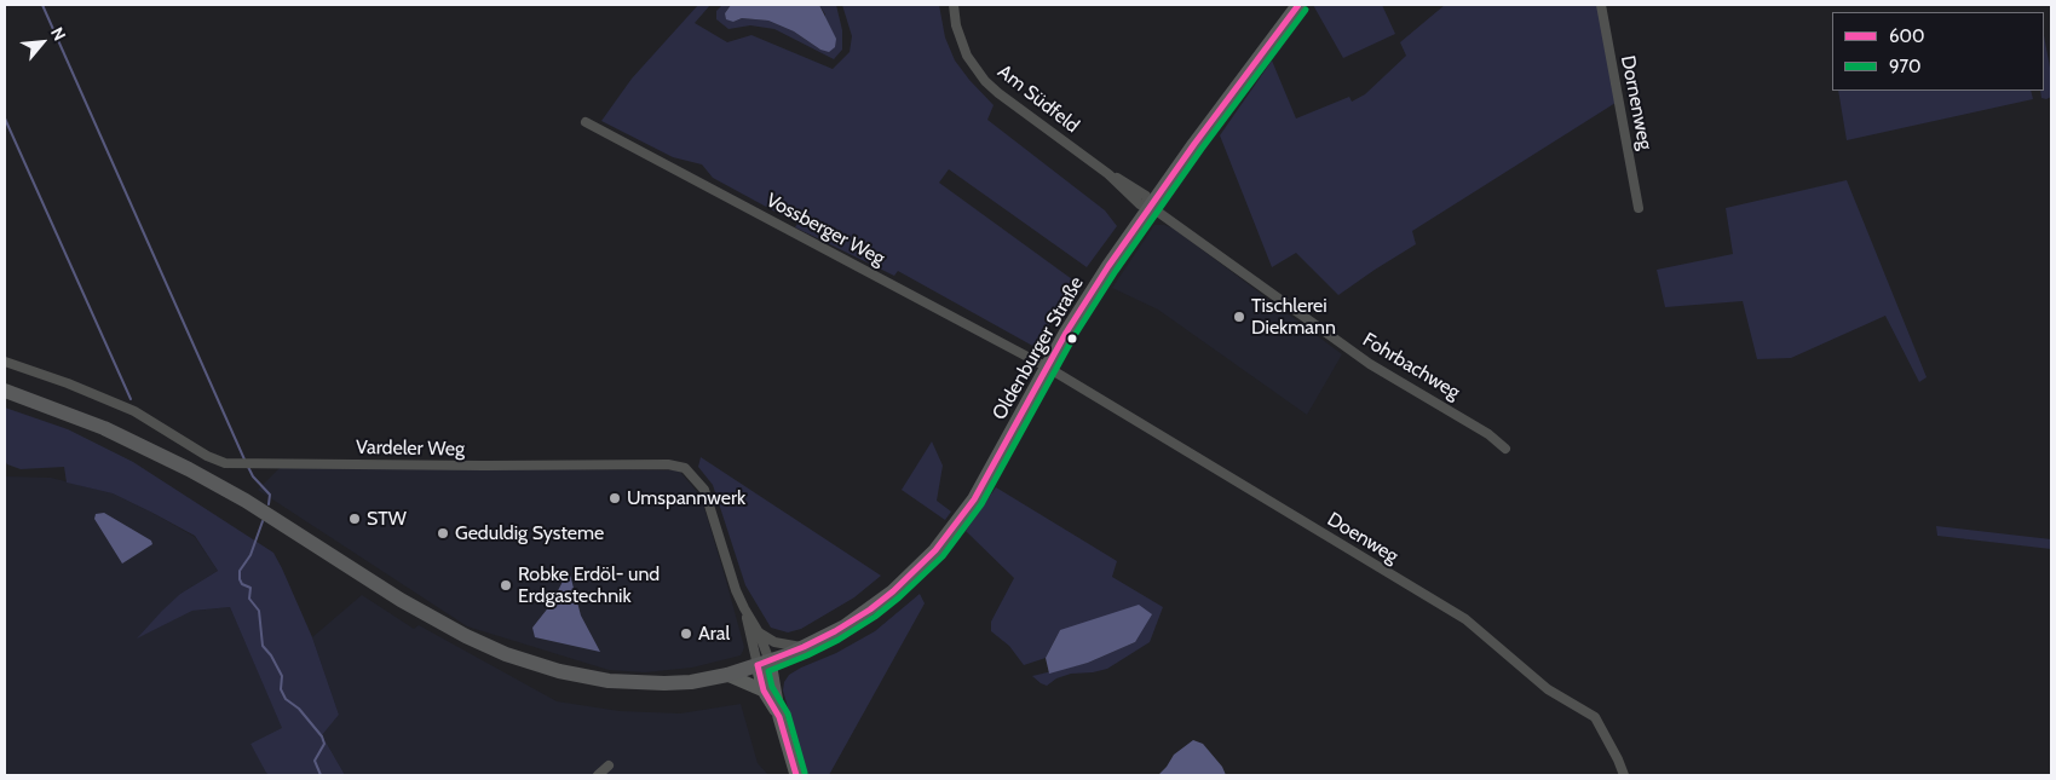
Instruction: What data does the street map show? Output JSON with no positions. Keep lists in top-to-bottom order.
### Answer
{
  "streets": {
    "main road": ["Oldenburger Straße"],
    "street": [
      "Am Südfeld",
      "Dornenweg",
      "Vossberger Weg",
      "Fohrbachweg",
      "Vardeler Weg",
      "Doenweg"
    ]
  },
  "crossings": [
    ["Am Südfeld", "Oldenburger Straße"],
    ["Am Südfeld", "Fohrbachweg"],
    ["Vossberger Weg", "Oldenburger Straße"],
    ["Vossberger Weg", "Doenweg"],
    ["Oldenburger Straße", "Fohrbachweg"],
    ["Oldenburger Straße", "Vardeler Weg"],
    ["Oldenburger Straße", "Doenweg"]
  ],
  "places": [
    "Tischlerei Diekmann",
    "Umspannwerk",
    "STW",
    "Geduldig Systeme",
    "Robke Erdöl- und Erdgastechnik",
    "Aral"
  ],
  "lines": ["transit line 600", "transit line 970"],
  "legend": ["600", "970"],
  "north": "top right"
}
